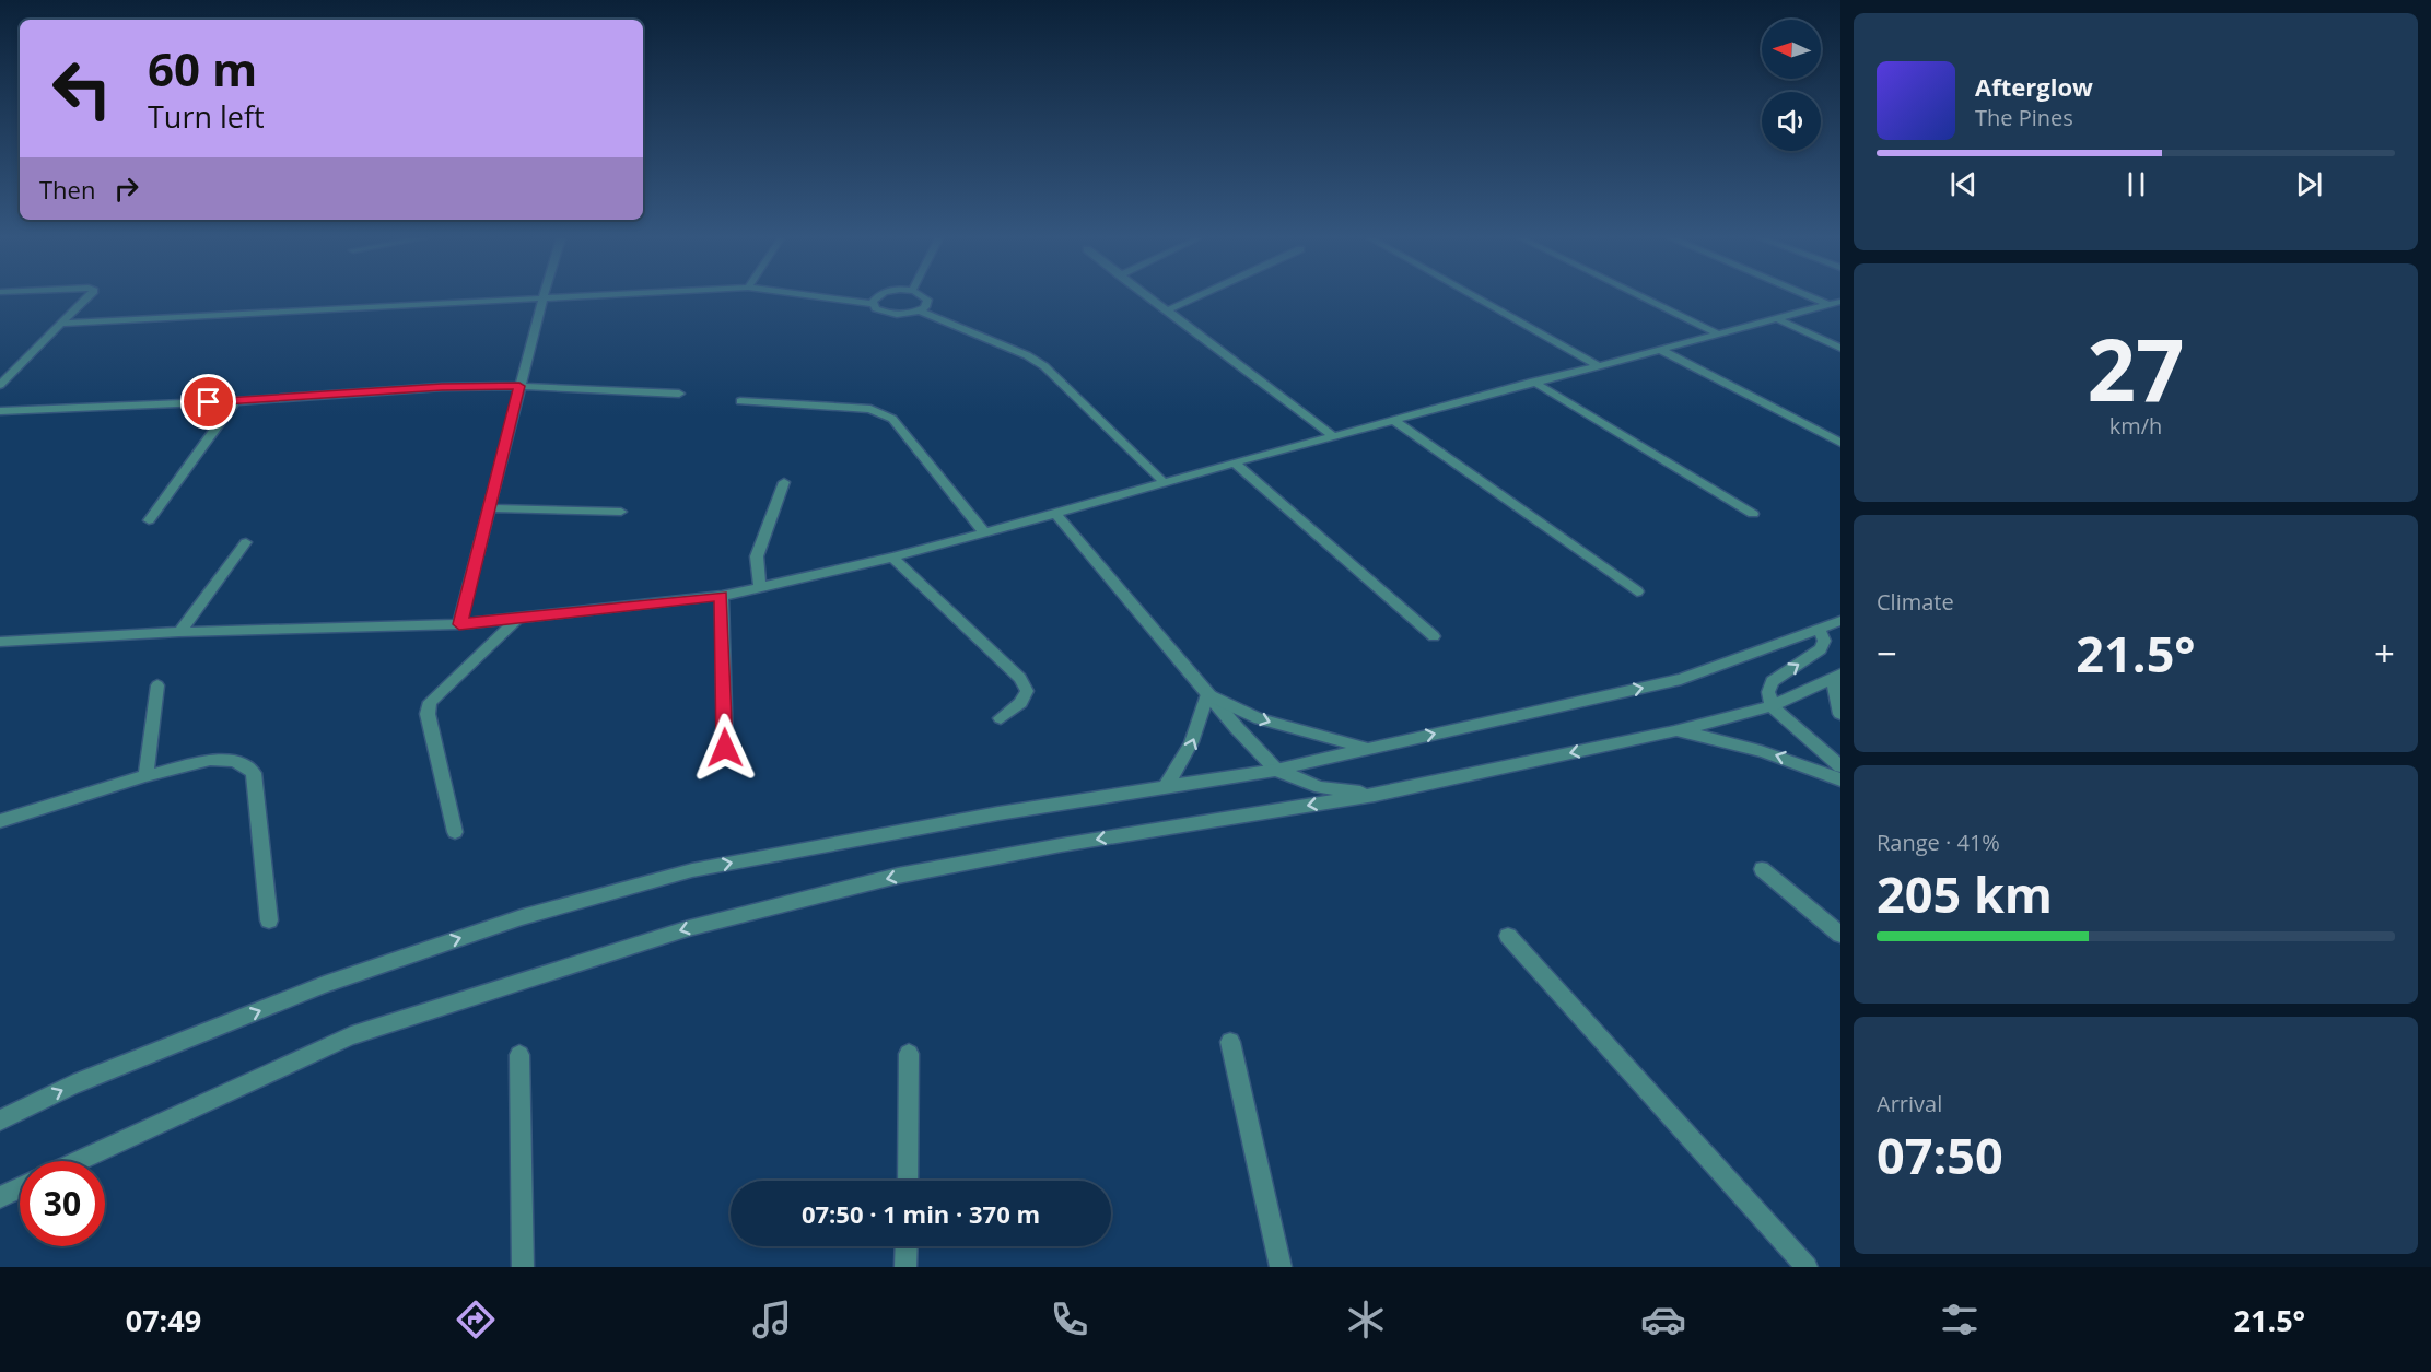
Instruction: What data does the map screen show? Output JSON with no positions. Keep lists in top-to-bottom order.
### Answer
{
  "north": "left",
  "page": {
    "turn": ["60 m", "Turn left"],
    "song": ["Afterglow", "The Pines"],
    "then": "Then",
    "tile": [
      ["27", "km/h"],
      "Climate",
      ["Range · 41%", "205 km"],
      ["Arrival", "07:50"]
    ],
    "heat": ["−", "21.5°", "+"],
    "limit": "30",
    "trip": "07:50 · 1 min · 370 m",
    "tabs": ["07:49", "21.5°"]
  }
}
